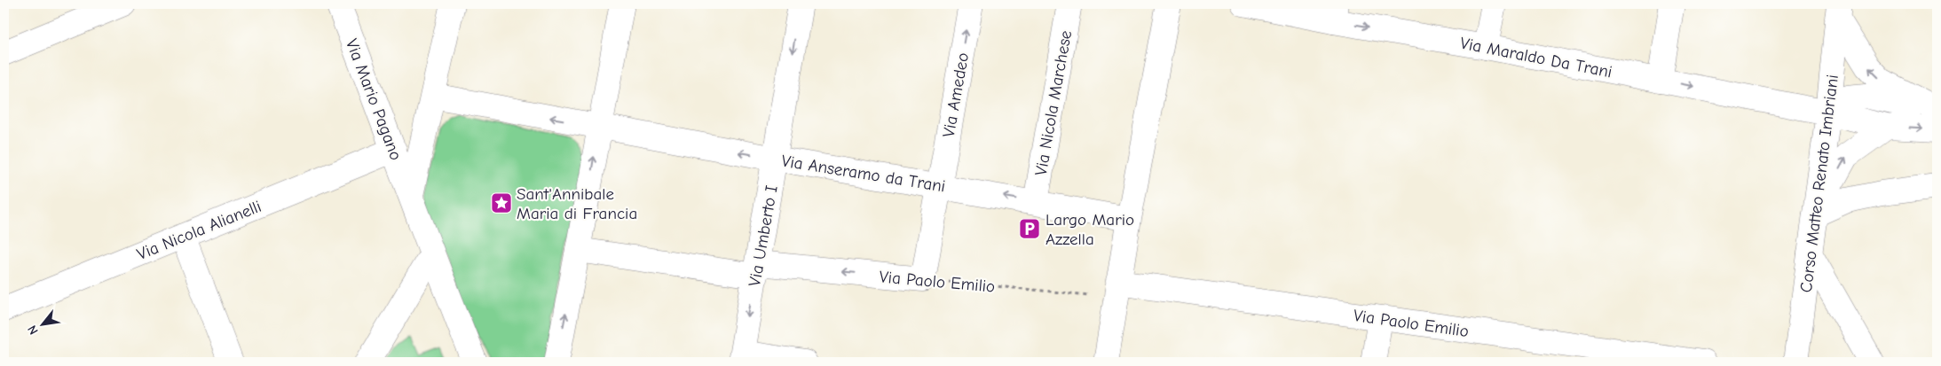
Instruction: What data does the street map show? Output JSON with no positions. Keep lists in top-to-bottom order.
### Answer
{
  "streets": {
    "street": [
      "Via Maraldo Da Trani",
      "Via Amedeo",
      "Via Mario Pagano",
      "Via Nicola Marchese",
      "Via Anseramo da Trani",
      "Corso Matteo Renato Imbriani",
      "Via Nicola Alianelli",
      "Via Umberto I",
      "Via Paolo Emilio"
    ]
  },
  "crossings": [
    ["Via Maraldo Da Trani", "Corso Matteo Renato Imbriani"],
    ["Via Amedeo", "Via Anseramo da Trani"],
    ["Via Mario Pagano", "Via Nicola Alianelli"],
    ["Via Nicola Marchese", "Via Anseramo da Trani"],
    ["Via Anseramo da Trani", "Via Umberto I"],
    ["Via Umberto I", "Via Paolo Emilio"]
  ],
  "one_way": ["Via Maraldo Da Trani", "Via Anseramo da Trani"],
  "places": {
    "place": ["Sant'Annibale Maria di Francia"],
    "parking": ["Largo Mario Azzella"]
  },
  "north": "bottom left"
}
